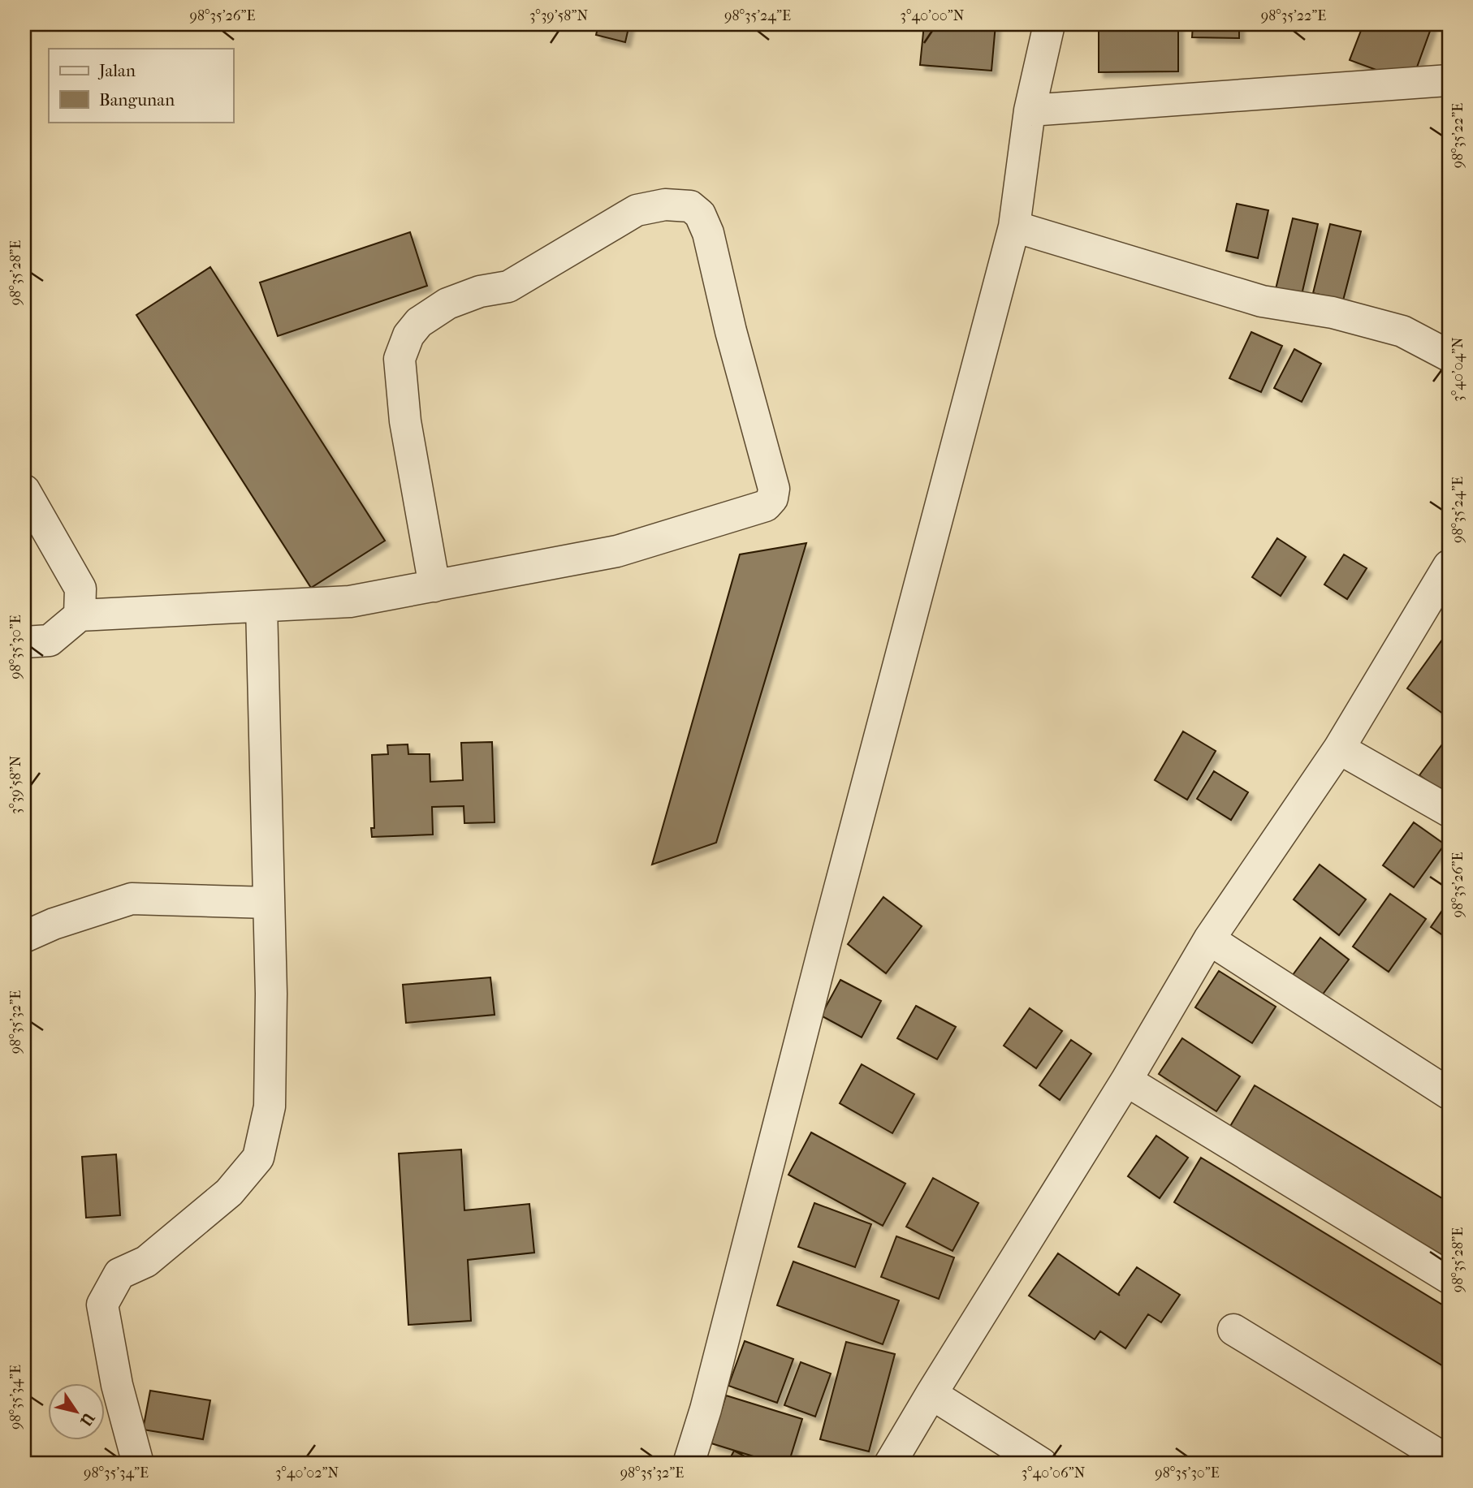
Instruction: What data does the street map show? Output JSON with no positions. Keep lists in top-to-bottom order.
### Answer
{
  "legend": ["Jalan", "Bangunan"],
  "north": "bottom right",
  "coordinates": [
    "98°35'26\"E",
    "3°39'58\"N",
    "98°35'24\"E",
    "3°40'00\"N",
    "98°35'22\"E",
    "98°35'28\"E",
    "3°40'04\"N",
    "98°35'30\"E",
    "98°35'32\"E",
    "98°35'34\"E",
    "3°40'02\"N",
    "3°40'06\"N"
  ]
}
